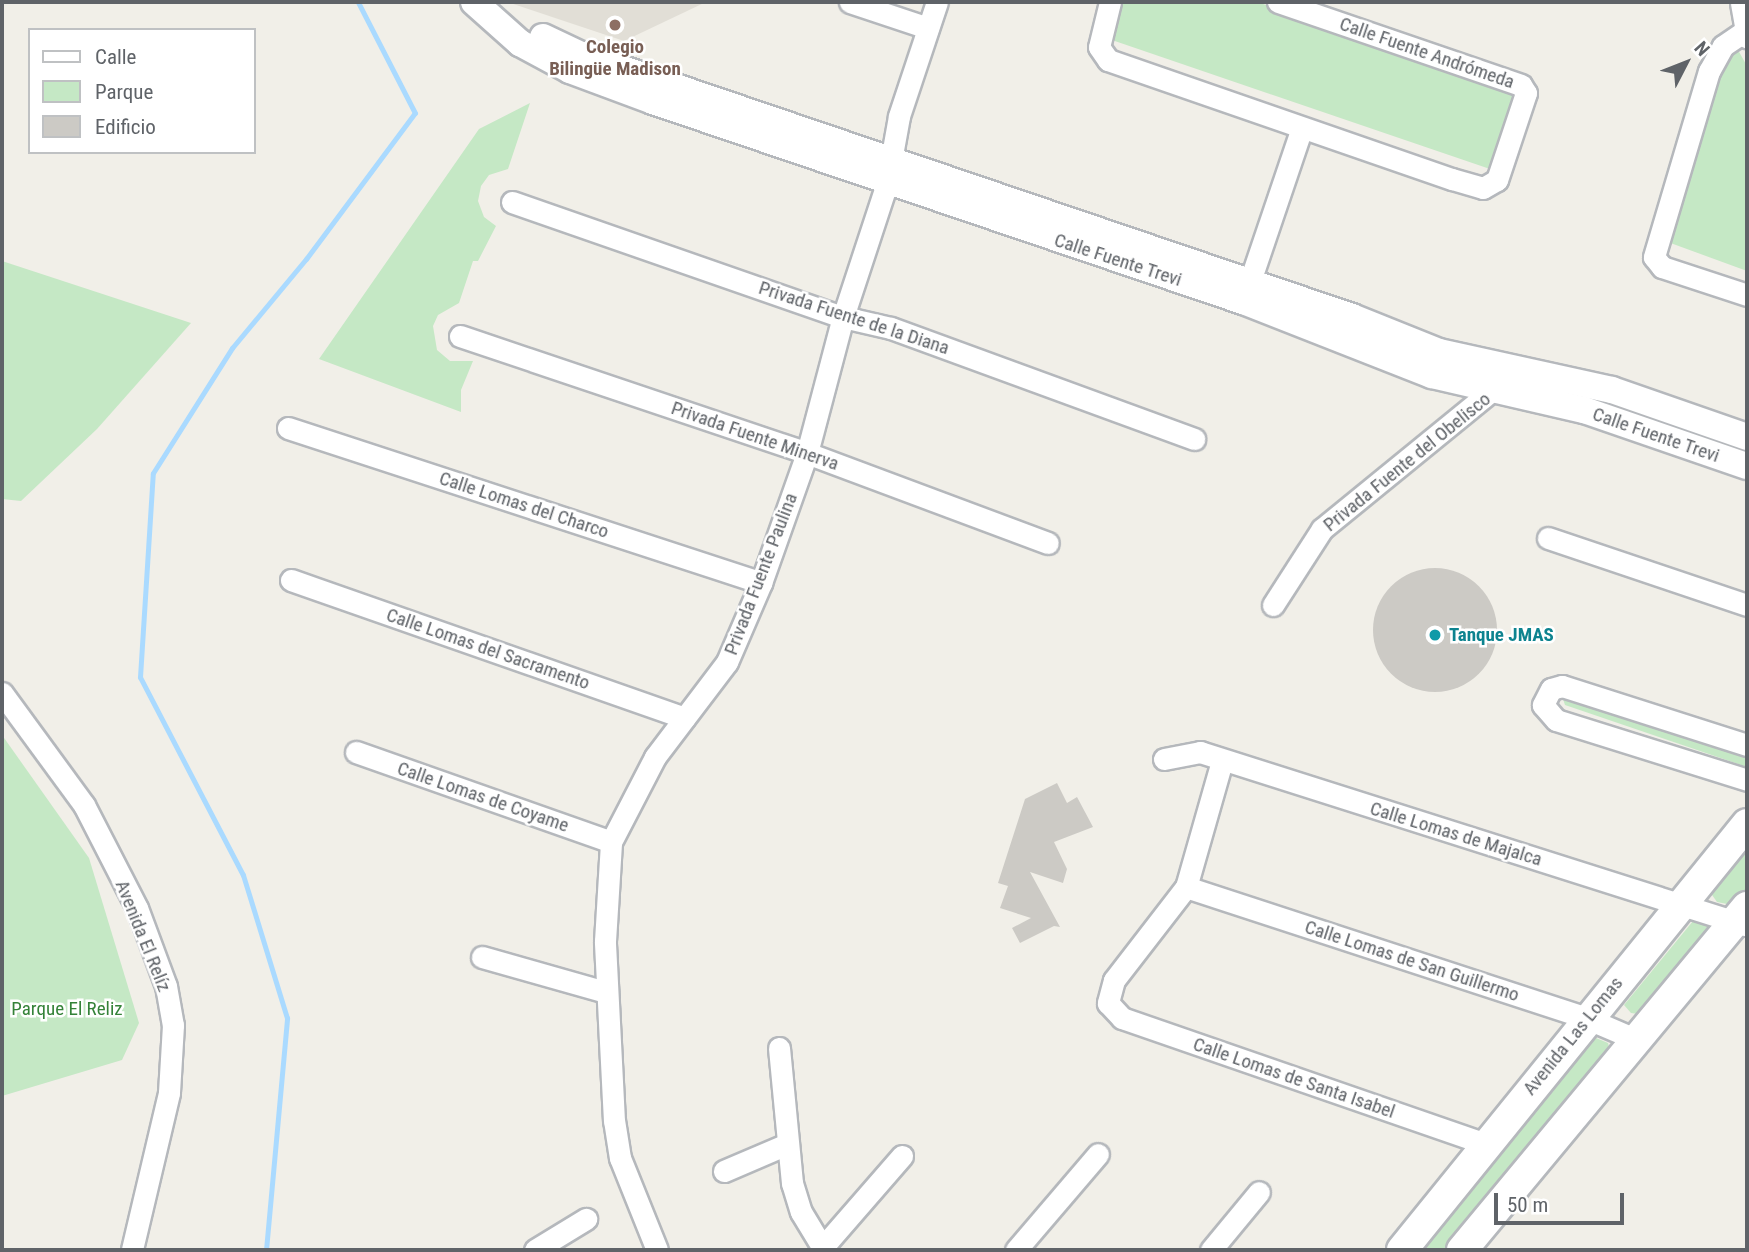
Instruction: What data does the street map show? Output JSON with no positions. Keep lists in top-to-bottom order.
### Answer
{
  "streets": {
    "main road": ["Avenida Las Lomas"],
    "street": [
      "Calle Fuente Andrómeda",
      "Calle Fuente Trevi",
      "Privada Fuente de la Diana",
      "Privada Fuente Minerva",
      "Privada Fuente del Obelisco",
      "Calle Lomas del Charco",
      "Privada Fuente Paulina",
      "Calle Lomas del Sacramento",
      "Calle Lomas de Coyame",
      "Calle Lomas de Majalca",
      "Avenida El Relíz",
      "Calle Lomas de San Guillermo",
      "Calle Lomas de Santa Isabel"
    ]
  },
  "crossings": [
    ["Calle Fuente Trevi", "Privada Fuente del Obelisco"],
    ["Calle Fuente Trevi", "Privada Fuente Paulina"],
    ["Privada Fuente de la Diana", "Privada Fuente Paulina"],
    ["Privada Fuente Minerva", "Privada Fuente Paulina"],
    ["Calle Lomas del Charco", "Privada Fuente Paulina"],
    ["Privada Fuente Paulina", "Calle Lomas del Sacramento"],
    ["Privada Fuente Paulina", "Calle Lomas de Coyame"],
    ["Calle Lomas de Majalca", "Avenida Las Lomas"],
    ["Calle Lomas de San Guillermo", "Avenida Las Lomas"],
    ["Calle Lomas de San Guillermo", "Calle Lomas de Santa Isabel"],
    ["Avenida Las Lomas", "Calle Lomas de Santa Isabel"]
  ],
  "parks": ["Parque El Reliz"],
  "places": ["Colegio Bilingüe Madison", "Tanque JMAS"],
  "legend": ["Calle", "Parque", "Edificio"],
  "scale_bar": "50 m",
  "north": "top right"
}
